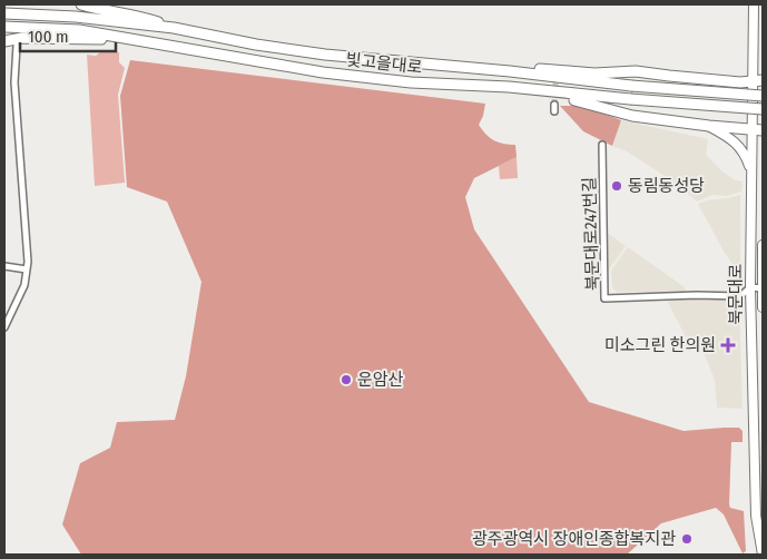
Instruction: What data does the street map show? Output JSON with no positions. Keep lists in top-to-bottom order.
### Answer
{
  "streets": {
    "highway": ["빛고을대로"],
    "main road": ["북문대로"],
    "street": ["북문대로247번길"]
  },
  "crossings": [
    ["북문대로247번길", "북문대로"]
  ],
  "places": {
    "other": ["동림동성당", "운암산", "광주광역시 장애인종합복지관"],
    "health": ["미소그린 한의원"]
  },
  "scale_bar": "100 m"
}
